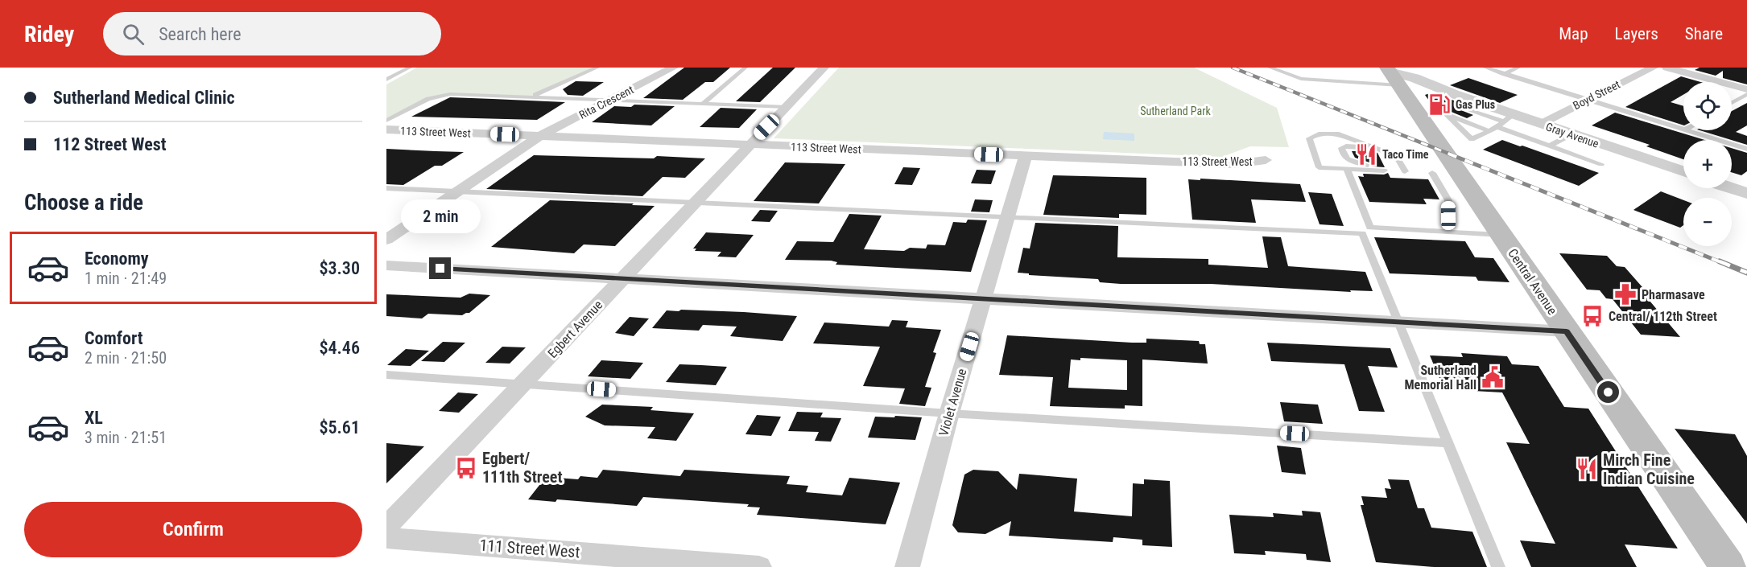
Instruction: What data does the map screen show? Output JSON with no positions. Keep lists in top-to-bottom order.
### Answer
{
  "streets": {
    "main road": ["Central Avenue"],
    "street": [
      "Boyd Street",
      "Rita Crescent",
      "113 Street West",
      "Gray Avenue",
      "Egbert Avenue",
      "Violet Avenue",
      "111 Street West"
    ]
  },
  "crossings": [
    ["Boyd Street", "Gray Avenue"],
    ["Rita Crescent", "113 Street West"],
    ["113 Street West", "Egbert Avenue"],
    ["113 Street West", "Violet Avenue"],
    ["Gray Avenue", "Central Avenue"]
  ],
  "parks": ["Sutherland Park"],
  "places": {
    "fuel station": ["Gas Plus"],
    "restaurant": ["Taco Time", "Mirch Fine Indian Cuisine"],
    "pharmacy": ["Pharmasave"],
    "bus stop": ["Central/ 112th Street", "Egbert/ 111th Street"],
    "public building": ["Sutherland Memorial Hall"]
  },
  "page": {
    "header": "Ridey",
    "search": "Search here",
    "nav": ["Map", "Layers", "Share"],
    "banner": ["Sutherland Medical Clinic", "112 Street West"],
    "map_buttons": ["+", "−"],
    "heading": "Choose a ride",
    "bubble": "2 min",
    "list": [
      {
        "name": "Economy",
        "note": "1 min · 21:49",
        "value": "$3.30"
      },
      {
        "name": "Comfort",
        "note": "2 min · 21:50",
        "value": "$4.46"
      },
      {
        "name": "XL",
        "note": "3 min · 21:51",
        "value": "$5.61"
      }
    ],
    "buttons": "Confirm"
  }
}
